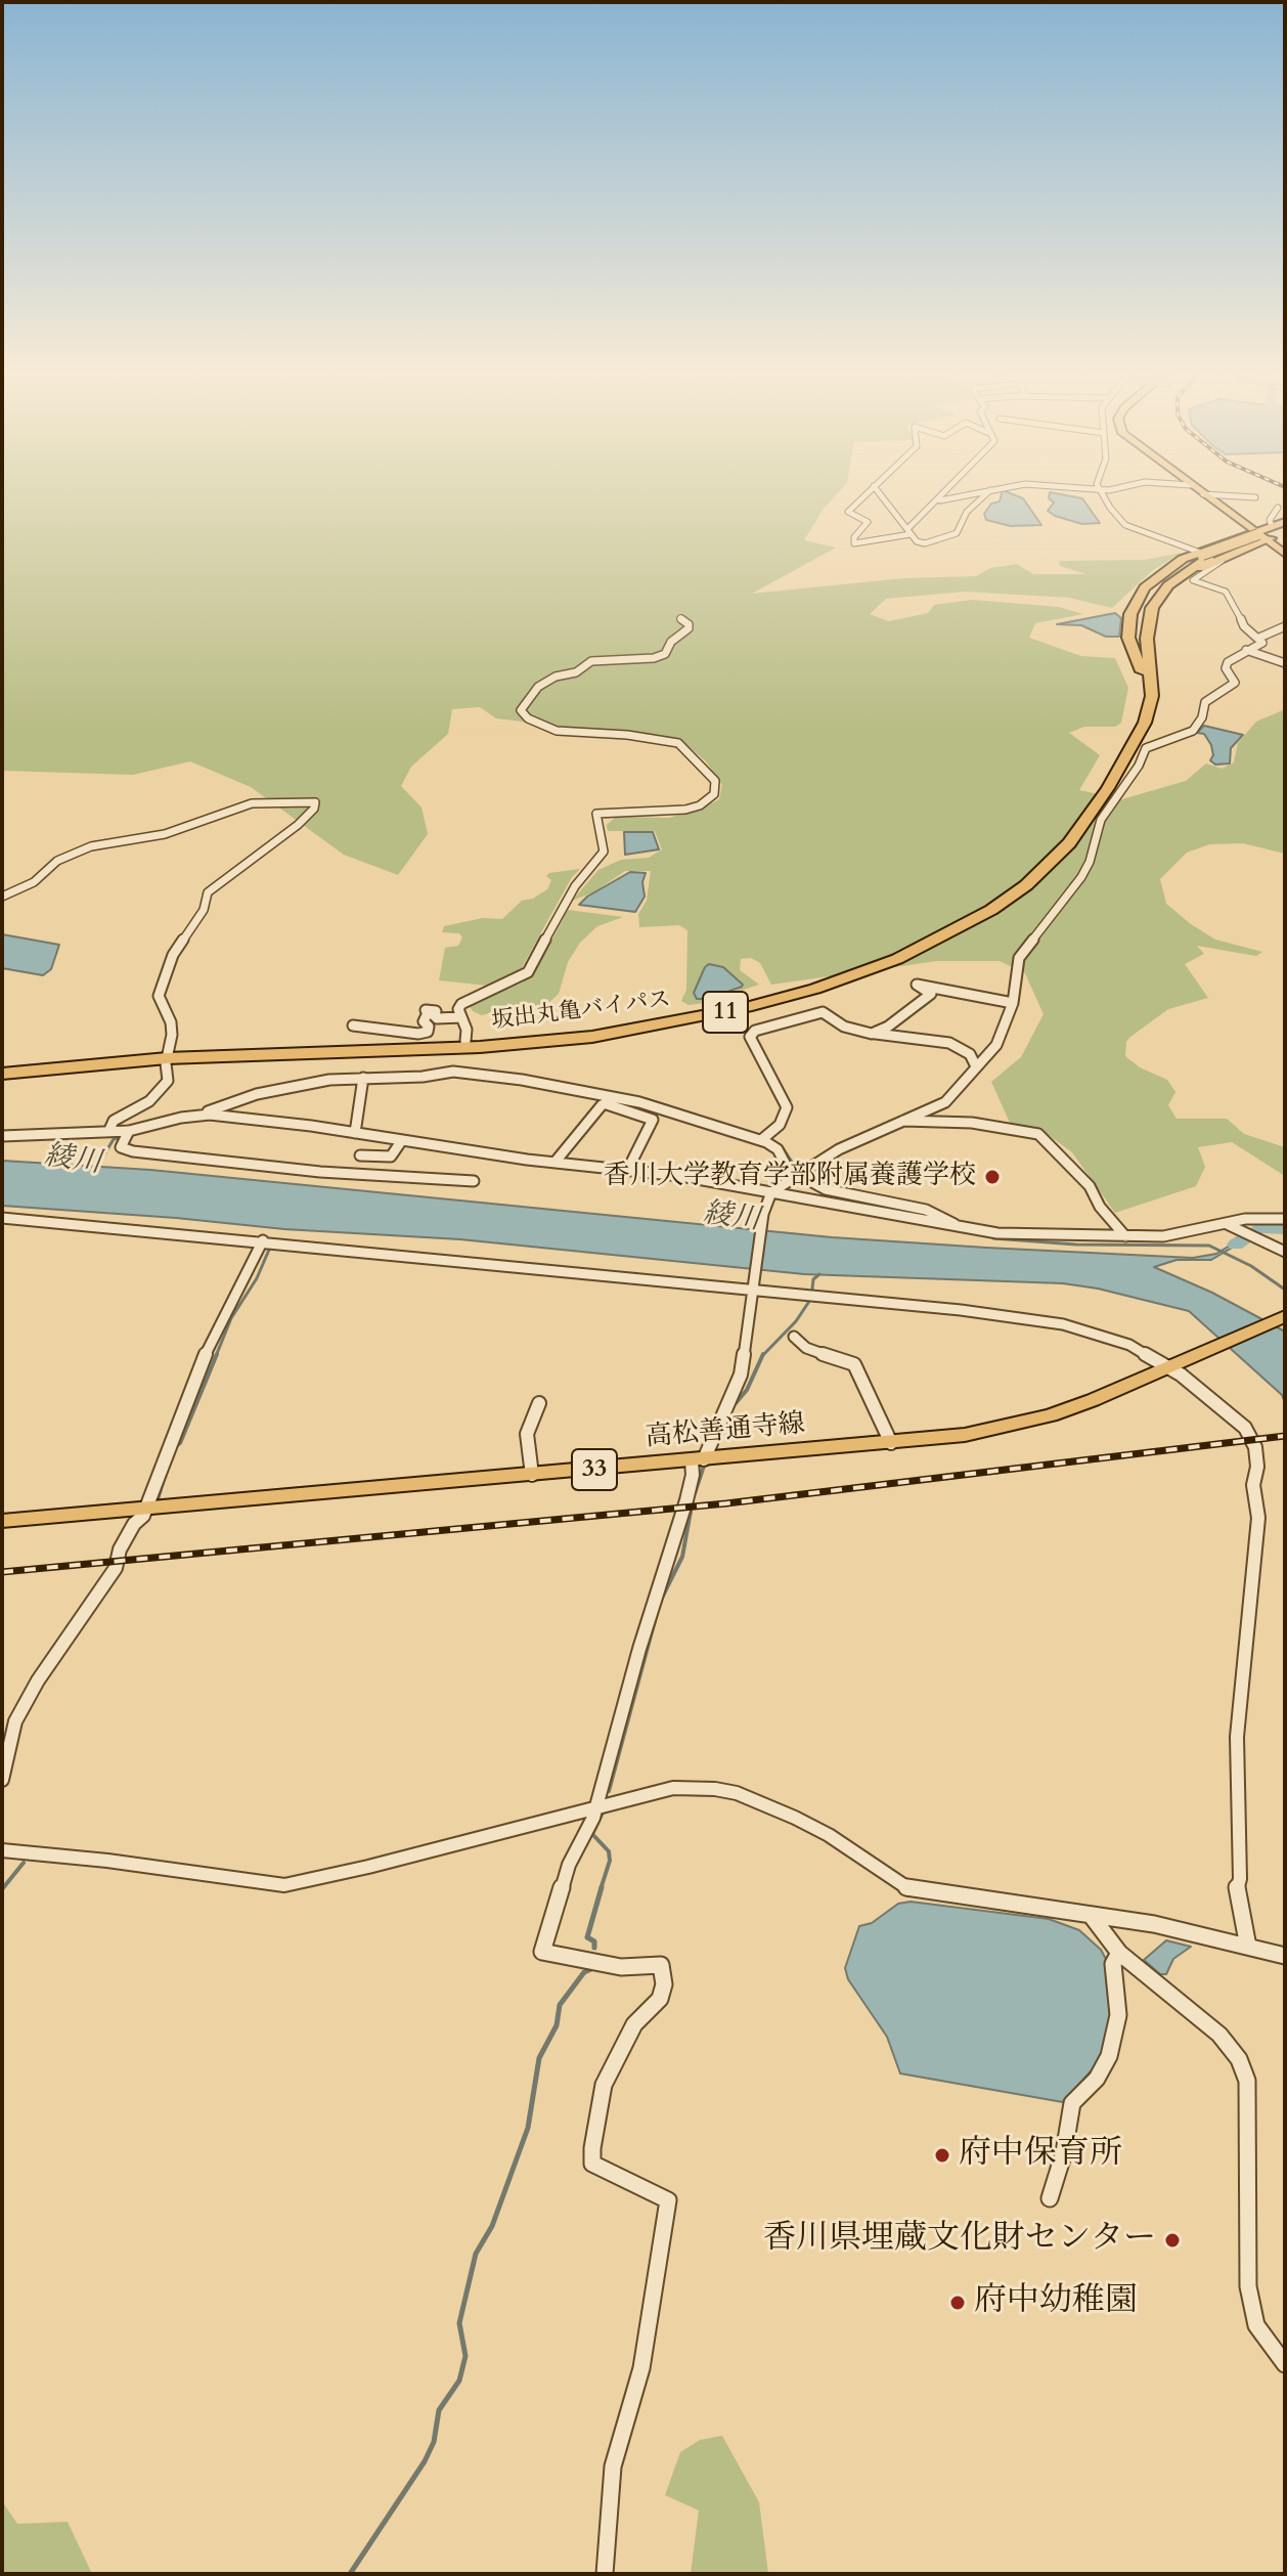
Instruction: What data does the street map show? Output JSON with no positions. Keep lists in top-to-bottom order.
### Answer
{
  "streets": {
    "highway": ["坂出丸亀バイパス", "11"],
    "main road": ["高松善通寺線", "33"]
  },
  "crossings": [
    ["坂出丸亀バイパス", "11"]
  ],
  "water": ["綾川"],
  "places": [
    "香川大学教育学部附属養護学校",
    "府中保育所",
    "香川県埋蔵文化財センター",
    "府中幼稚園"
  ]
}
